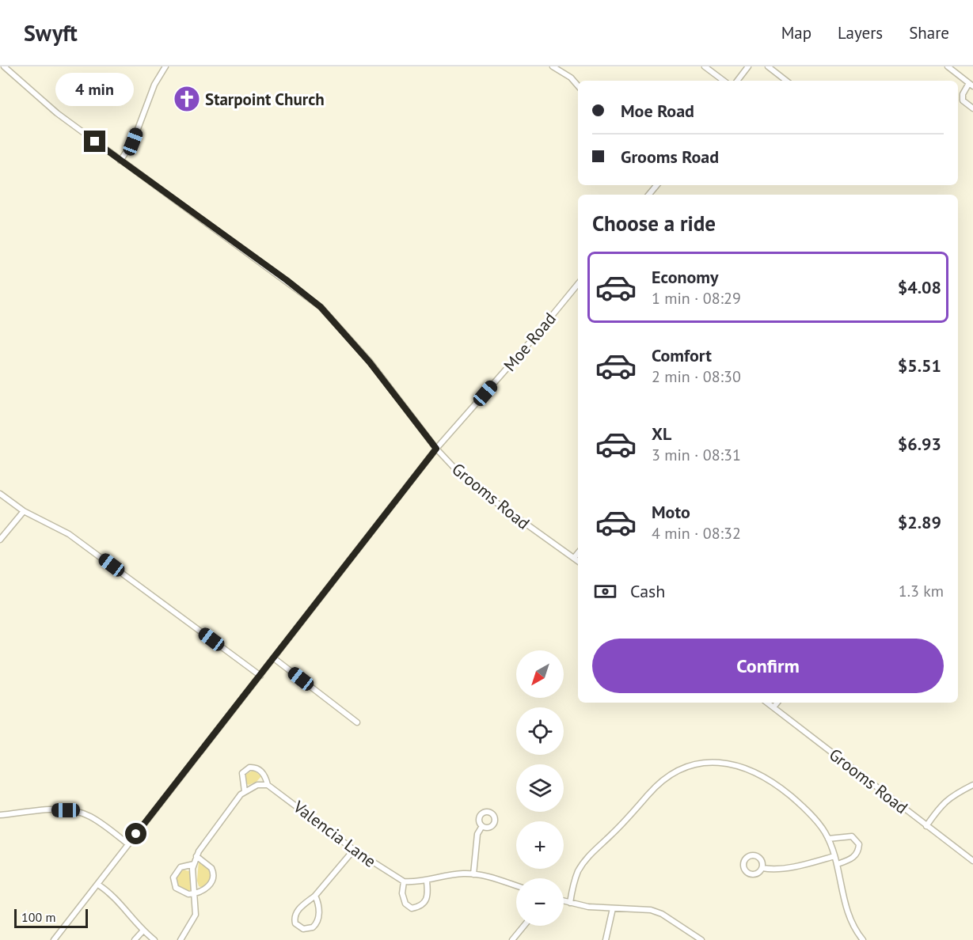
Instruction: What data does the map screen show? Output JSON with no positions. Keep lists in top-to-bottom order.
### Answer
{
  "streets": {
    "street": ["Moe Road", "Grooms Road", "Valencia Lane"]
  },
  "crossings": [
    ["Moe Road", "Grooms Road"]
  ],
  "places": {
    "church": ["Starpoint Church"]
  },
  "scale_bar": "100 m",
  "north": "bottom left",
  "page": {
    "header": "Swyft",
    "nav": ["Map", "Layers", "Share"],
    "bubble": "4 min",
    "banner": ["Moe Road", "Grooms Road"],
    "heading": "Choose a ride",
    "list": [
      {
        "name": "Economy",
        "note": "1 min · 08:29",
        "value": "$4.08"
      },
      {
        "name": "Comfort",
        "note": "2 min · 08:30",
        "value": "$5.51"
      },
      {
        "name": "XL",
        "note": "3 min · 08:31",
        "value": "$6.93"
      },
      {
        "name": "Moto",
        "note": "4 min · 08:32",
        "value": "$2.89"
      }
    ],
    "pay": ["Cash", "1.3 km"],
    "buttons": "Confirm",
    "map_buttons": ["+", "−"],
    "scale": "100 m"
  }
}
